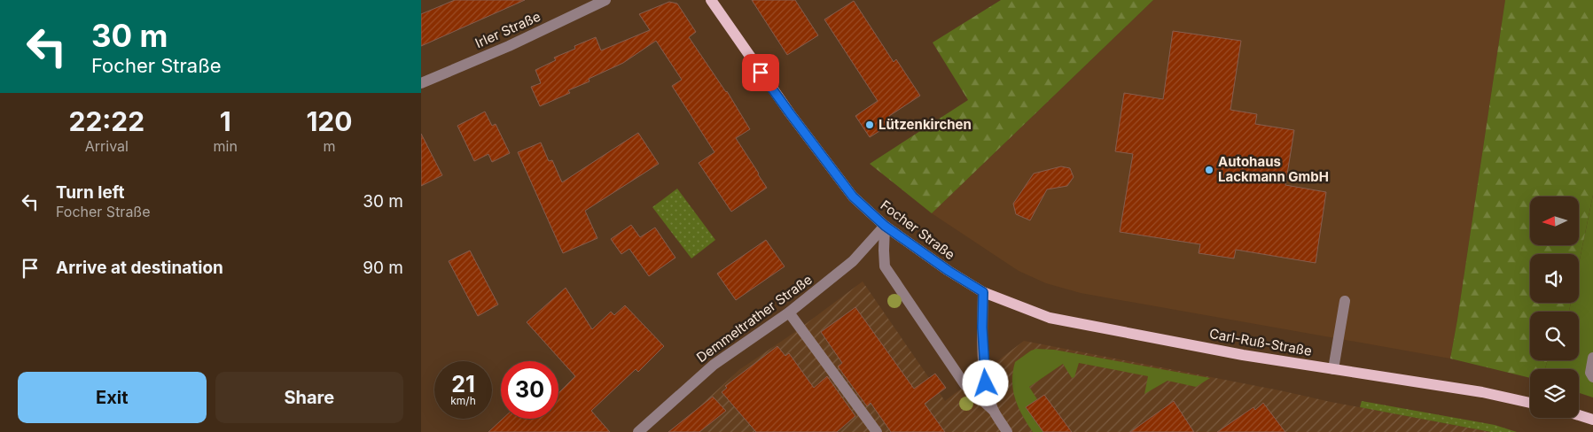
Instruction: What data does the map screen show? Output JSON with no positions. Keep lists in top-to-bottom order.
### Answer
{
  "streets": {
    "main road": ["Focher Straße", "Carl-Ruß-Straße"],
    "street": ["Irler Straße", "Demmeltrather Straße"]
  },
  "crossings": [
    ["Focher Straße", "Demmeltrather Straße"],
    ["Focher Straße", "Carl-Ruß-Straße"]
  ],
  "places": ["Lützenkirchen", "Autohaus Lackmann GmbH"],
  "north": "left",
  "page": {
    "turn": ["30 m", "Focher Straße"],
    "eta": [
      "22:22",
      "Arrival",
      "1",
      "min",
      "120",
      "m"
    ],
    "list": [
      {
        "name": "Turn left",
        "note": "Focher Straße",
        "value": "30 m"
      },
      {
        "name": "Arrive at destination",
        "value": "90 m"
      }
    ],
    "speed": "21 km/h",
    "limit": "30",
    "buttons": ["Exit", "Share"]
  }
}
